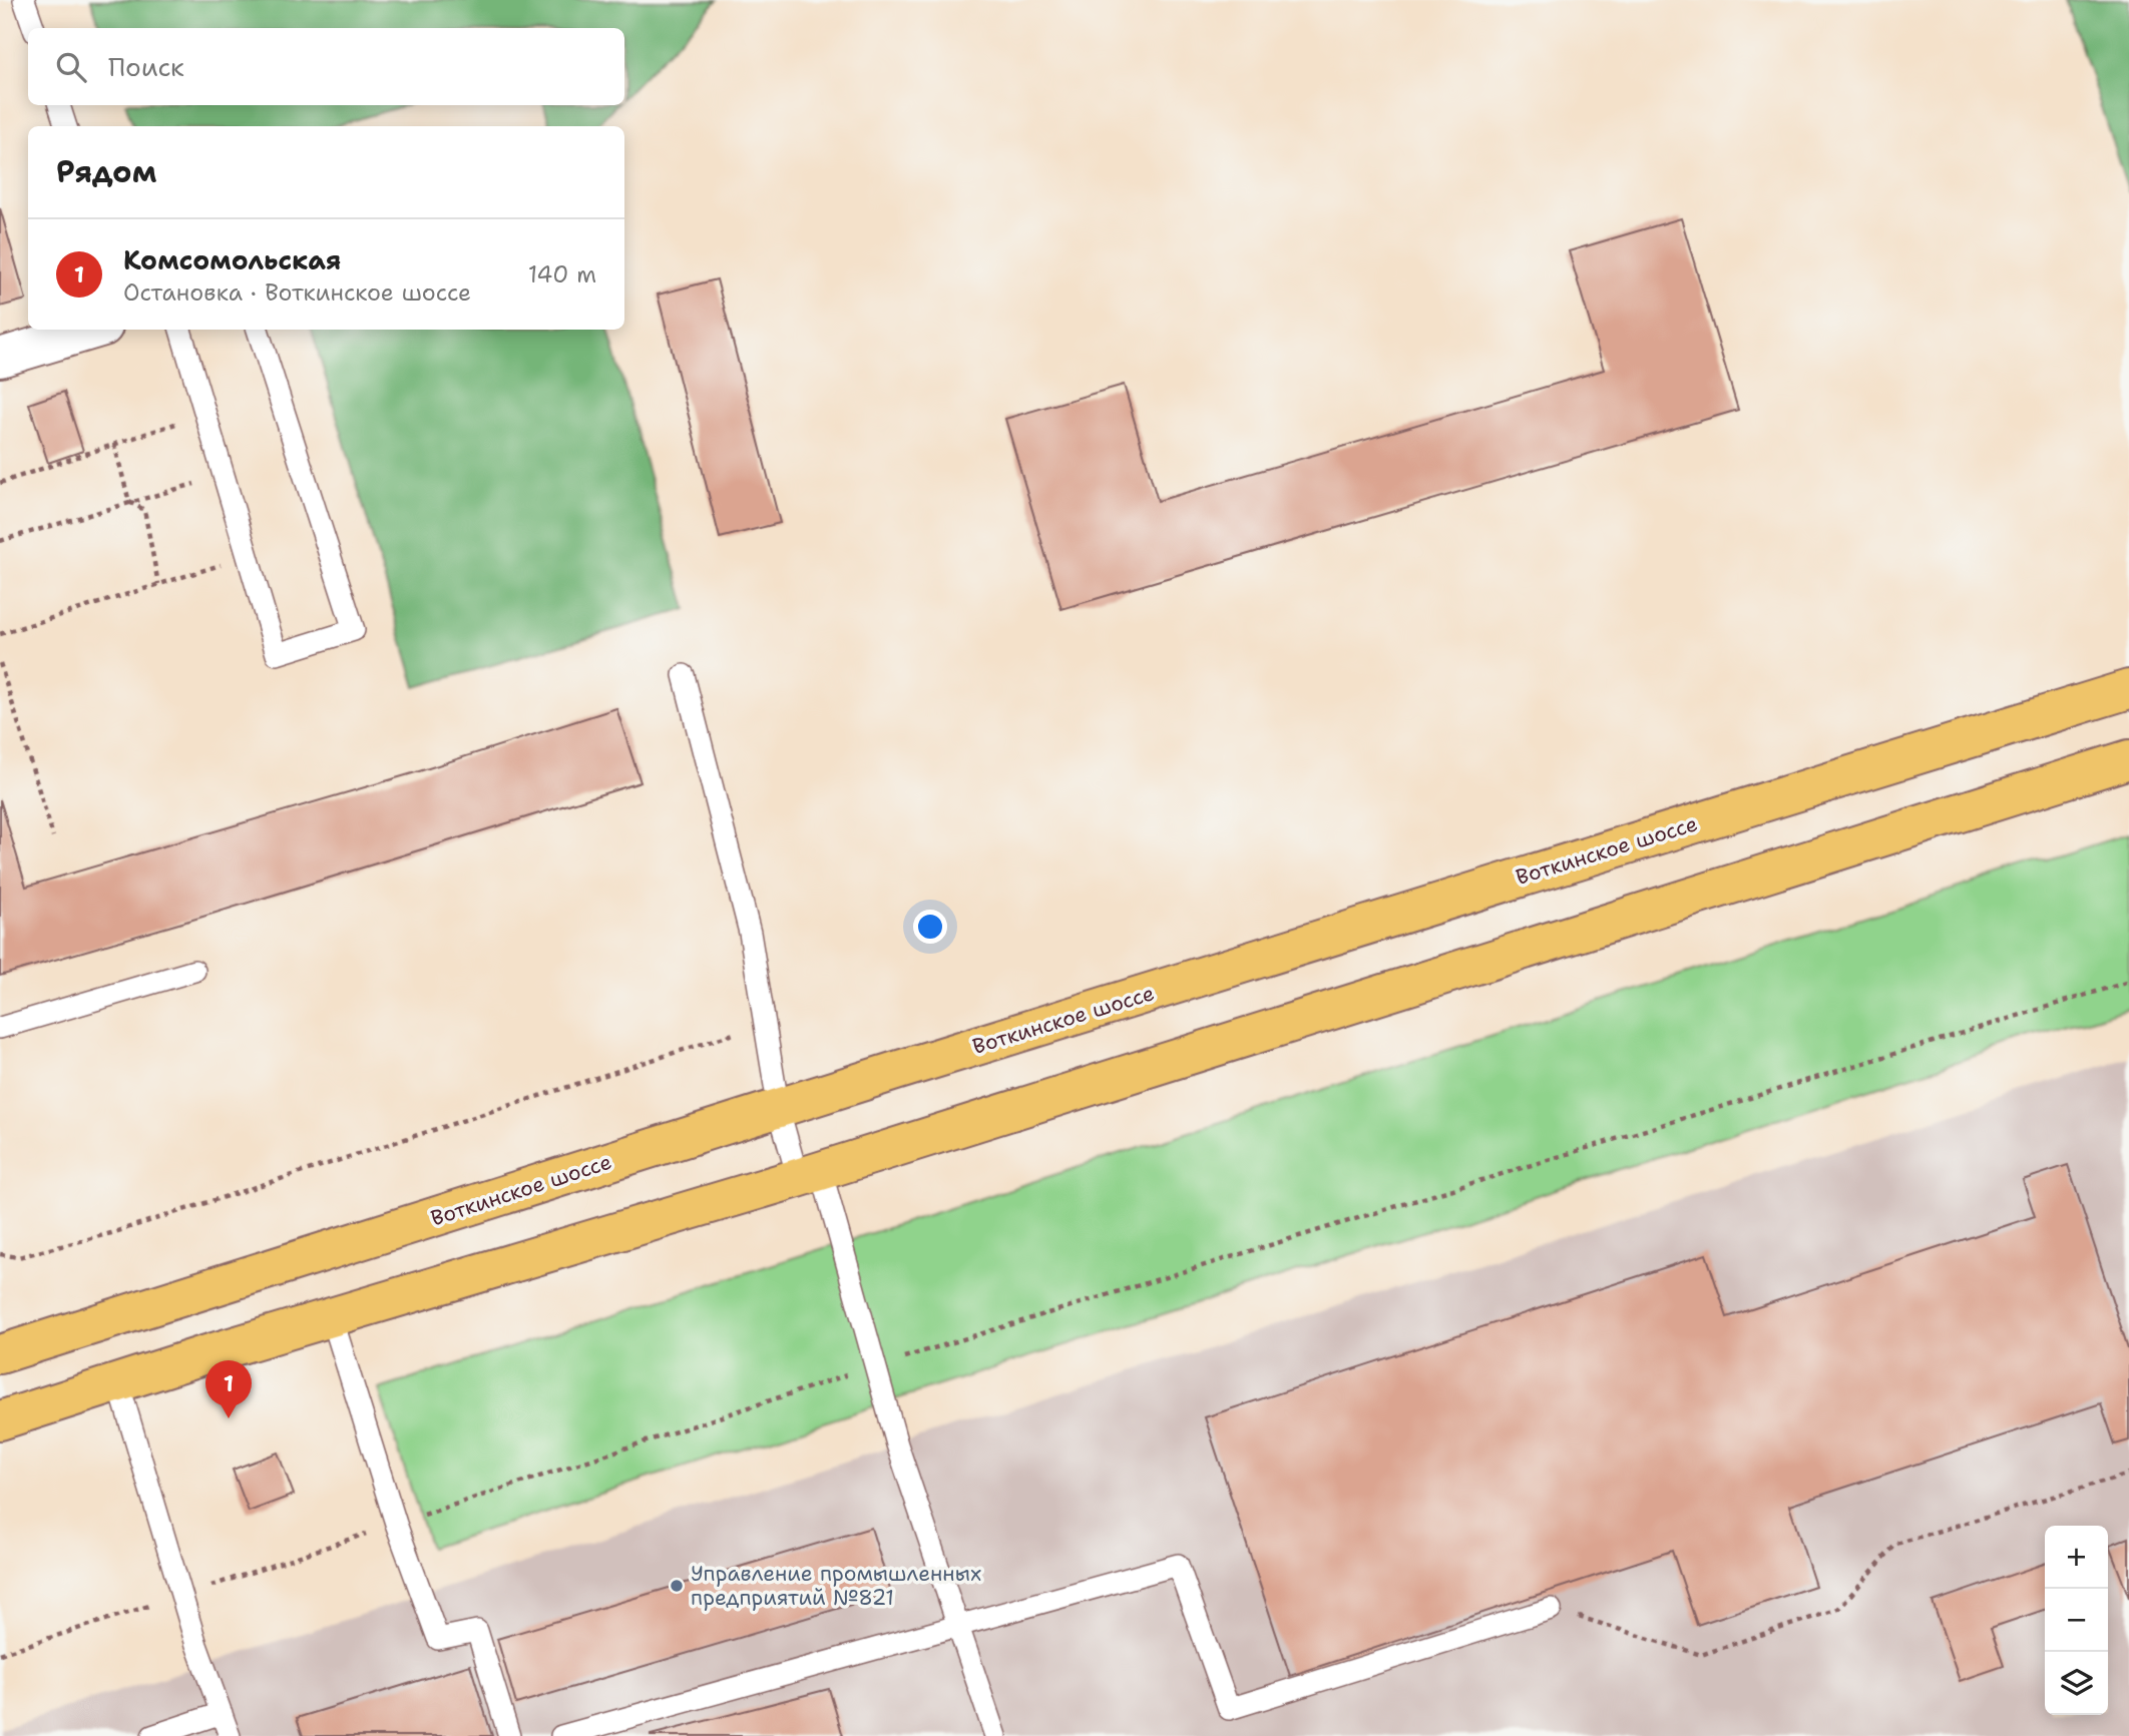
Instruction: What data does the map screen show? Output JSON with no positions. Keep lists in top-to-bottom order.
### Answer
{
  "streets": {
    "main road": ["Воткинское шоссе"]
  },
  "places": ["Управление промышленных предприятий №821"],
  "page": {
    "search": "Поиск",
    "heading": "Рядом",
    "list": [
      {
        "mark": "1",
        "name": "Комсомольская",
        "note": "Остановка · Воткинское шоссе",
        "value": "140 m"
      }
    ],
    "pins": "1",
    "map_buttons": ["+", "−"]
  }
}
